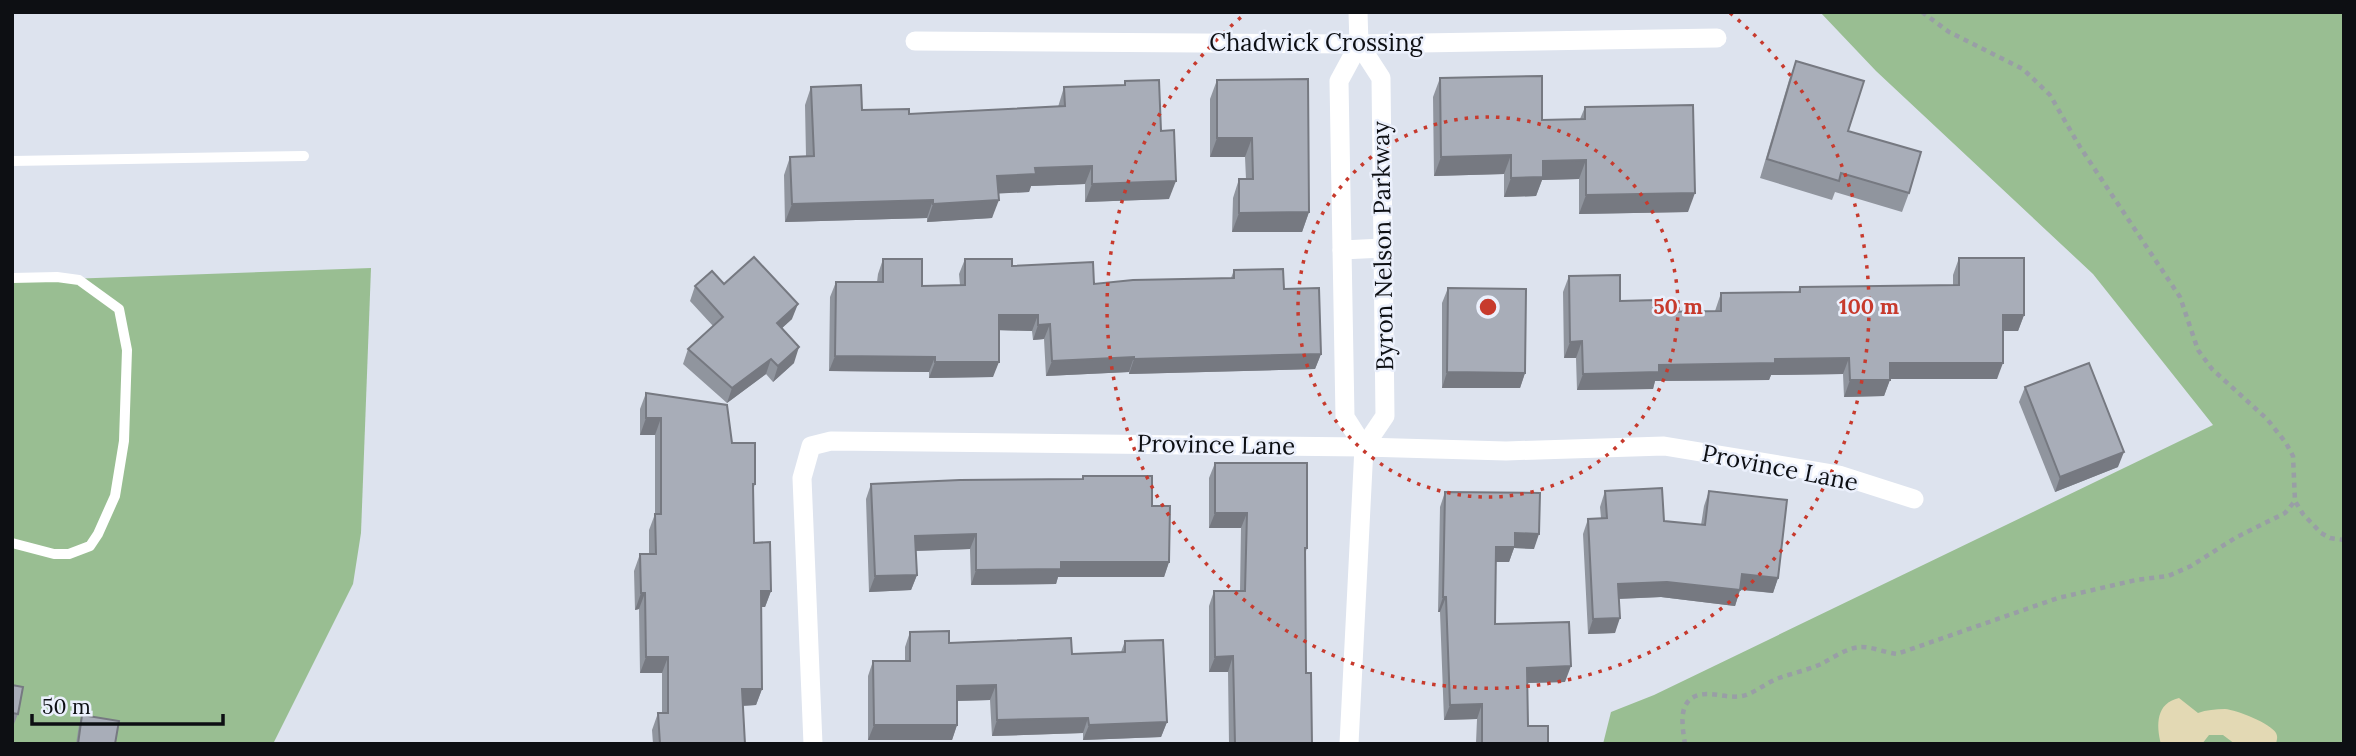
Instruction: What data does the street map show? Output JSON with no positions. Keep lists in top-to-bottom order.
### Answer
{
  "streets": {
    "street": ["Chadwick Crossing", "Byron Nelson Parkway", "Province Lane"]
  },
  "crossings": [
    ["Chadwick Crossing", "Byron Nelson Parkway"],
    ["Byron Nelson Parkway", "Province Lane"]
  ],
  "scale_bar": "50 m",
  "rings": ["50 m", "100 m"]
}
